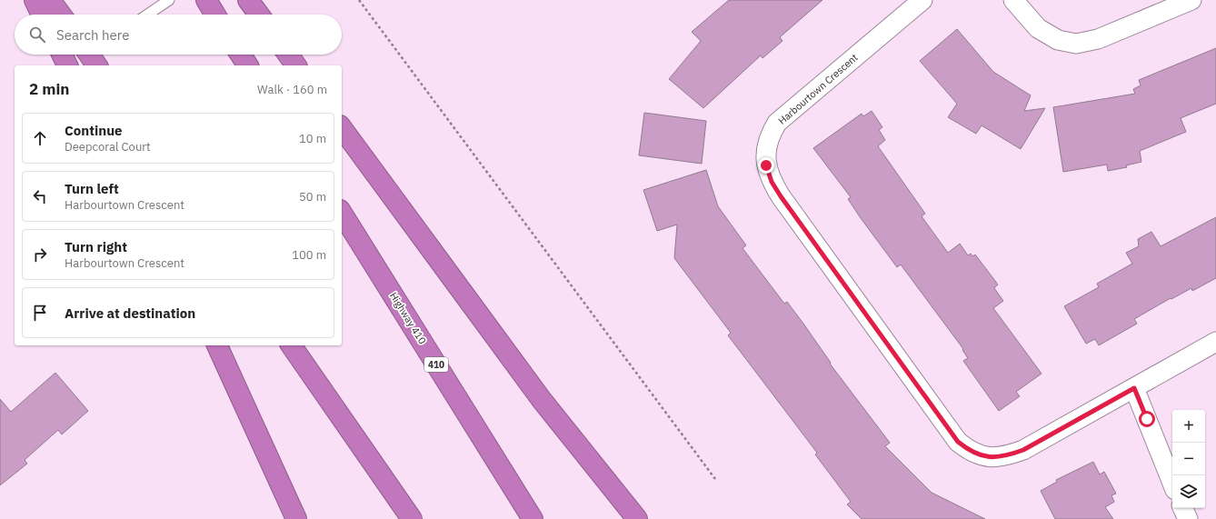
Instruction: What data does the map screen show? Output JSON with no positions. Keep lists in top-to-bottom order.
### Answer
{
  "streets": {
    "highway": ["Highway 410", "410"],
    "street": ["Harbourtown Crescent"]
  },
  "page": {
    "search": "Search here",
    "heading": ["2 min", "Walk · 160 m"],
    "list": [
      ["Continue", "Deepcoral Court", "10 m"],
      ["Turn left", "Harbourtown Crescent", "50 m"],
      ["Turn right", "Harbourtown Crescent", "100 m"],
      "Arrive at destination"
    ],
    "map_buttons": ["+", "−"]
  }
}
